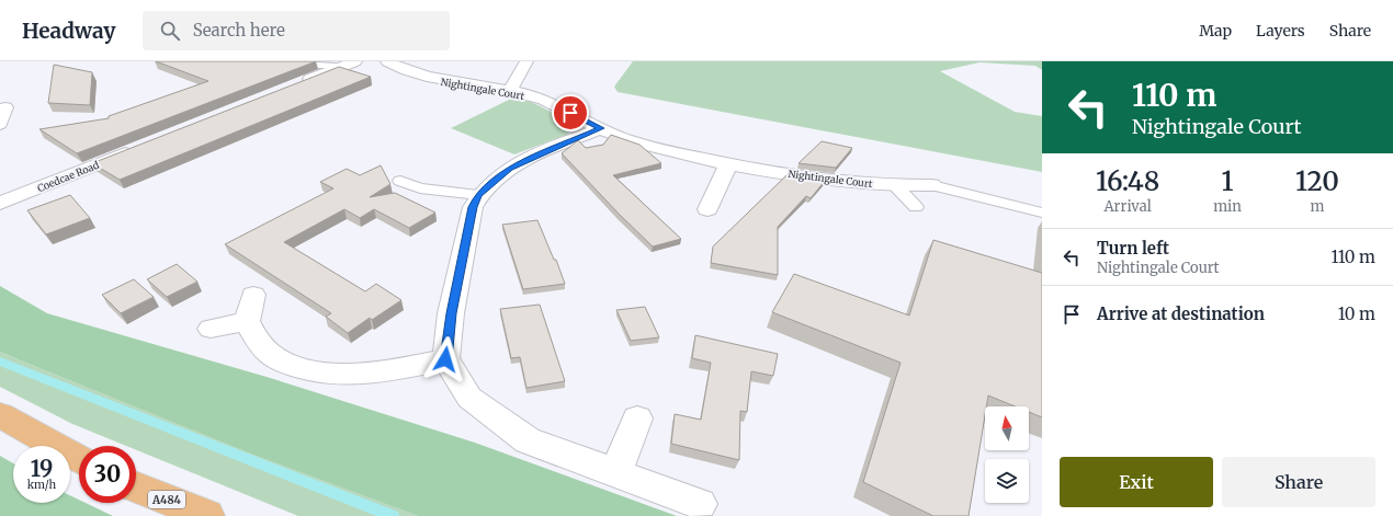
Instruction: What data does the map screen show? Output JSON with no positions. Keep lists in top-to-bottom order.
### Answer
{
  "streets": {
    "main road": ["A484"],
    "street": ["Nightingale Court", "Coedcae Road"]
  },
  "north": "top",
  "page": {
    "header": "Headway",
    "search": "Search here",
    "nav": ["Map", "Layers", "Share"],
    "turn": ["110 m", "Nightingale Court"],
    "eta": [
      "16:48",
      "Arrival",
      "1",
      "min",
      "120",
      "m"
    ],
    "list": [
      {
        "name": "Turn left",
        "note": "Nightingale Court",
        "value": "110 m"
      },
      {
        "name": "Arrive at destination",
        "value": "10 m"
      }
    ],
    "speed": "19 km/h",
    "limit": "30",
    "buttons": ["Exit", "Share"]
  }
}
